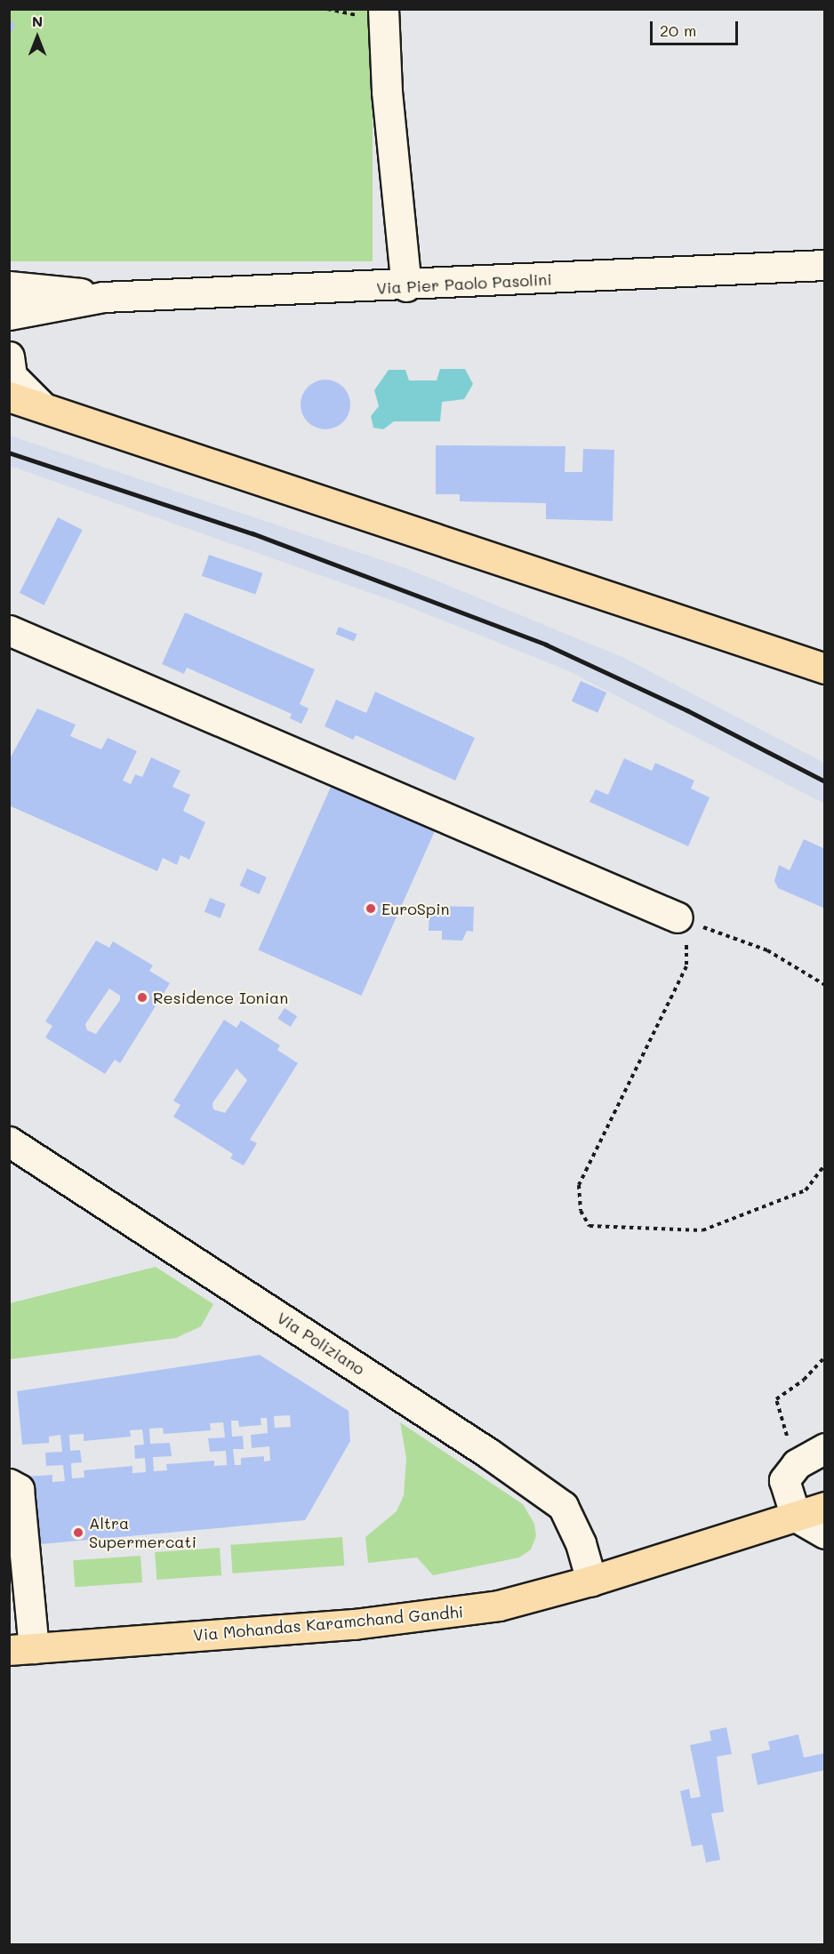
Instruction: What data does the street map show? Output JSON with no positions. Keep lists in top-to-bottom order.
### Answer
{
  "streets": {
    "main road": ["Via Mohandas Karamchand Gandhi"],
    "street": ["Via Pier Paolo Pasolini", "Via Poliziano"]
  },
  "crossings": [
    ["Via Poliziano", "Via Mohandas Karamchand Gandhi"]
  ],
  "places": ["EuroSpin", "Residence Ionian", "Altra Supermercati"],
  "scale_bar": "20 m",
  "north": "top"
}
